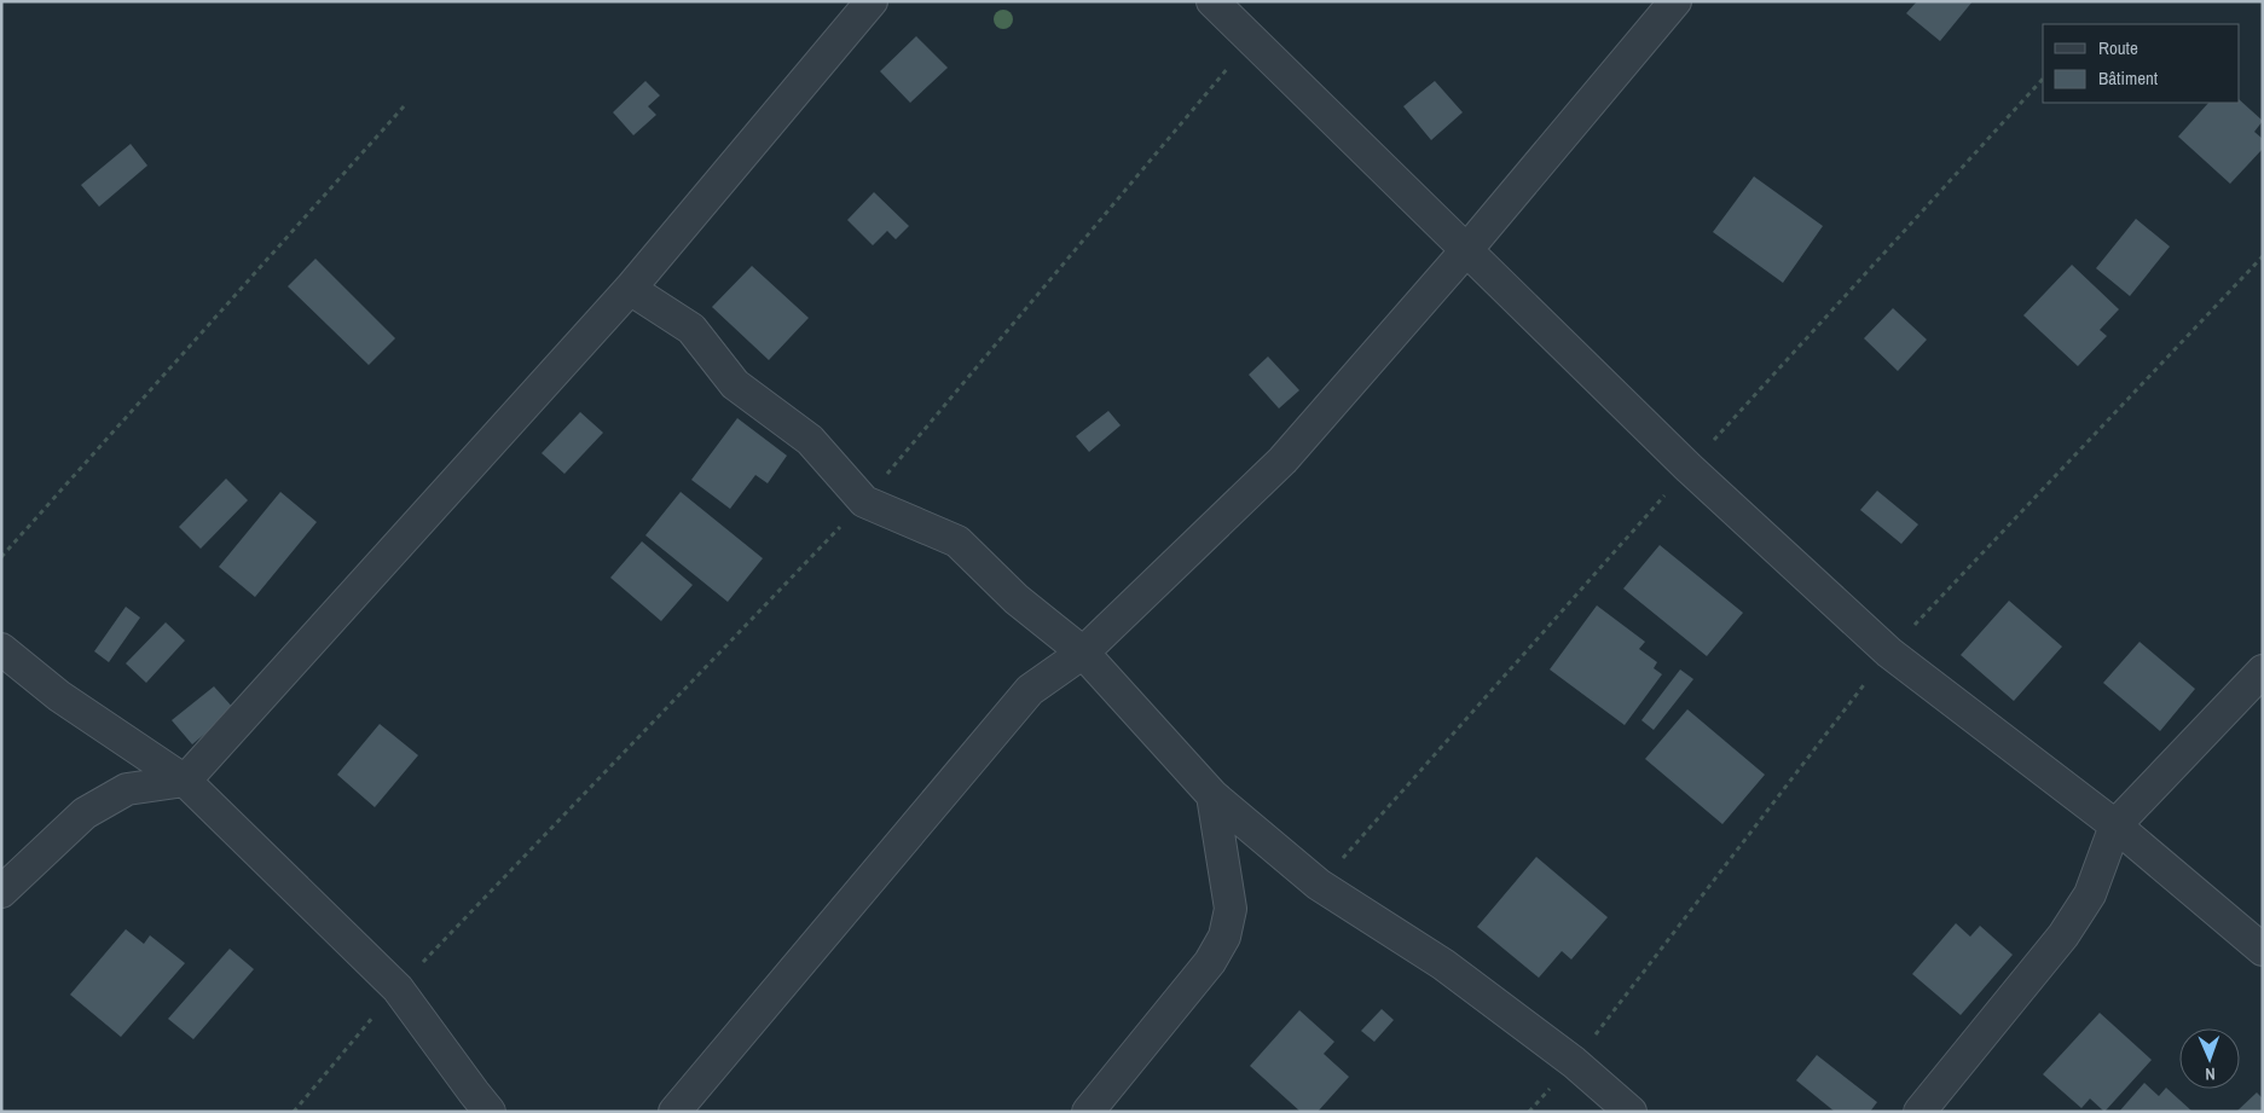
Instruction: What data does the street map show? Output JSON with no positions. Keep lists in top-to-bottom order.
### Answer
{
  "legend": ["Route", "Bâtiment"],
  "north": "bottom"
}
